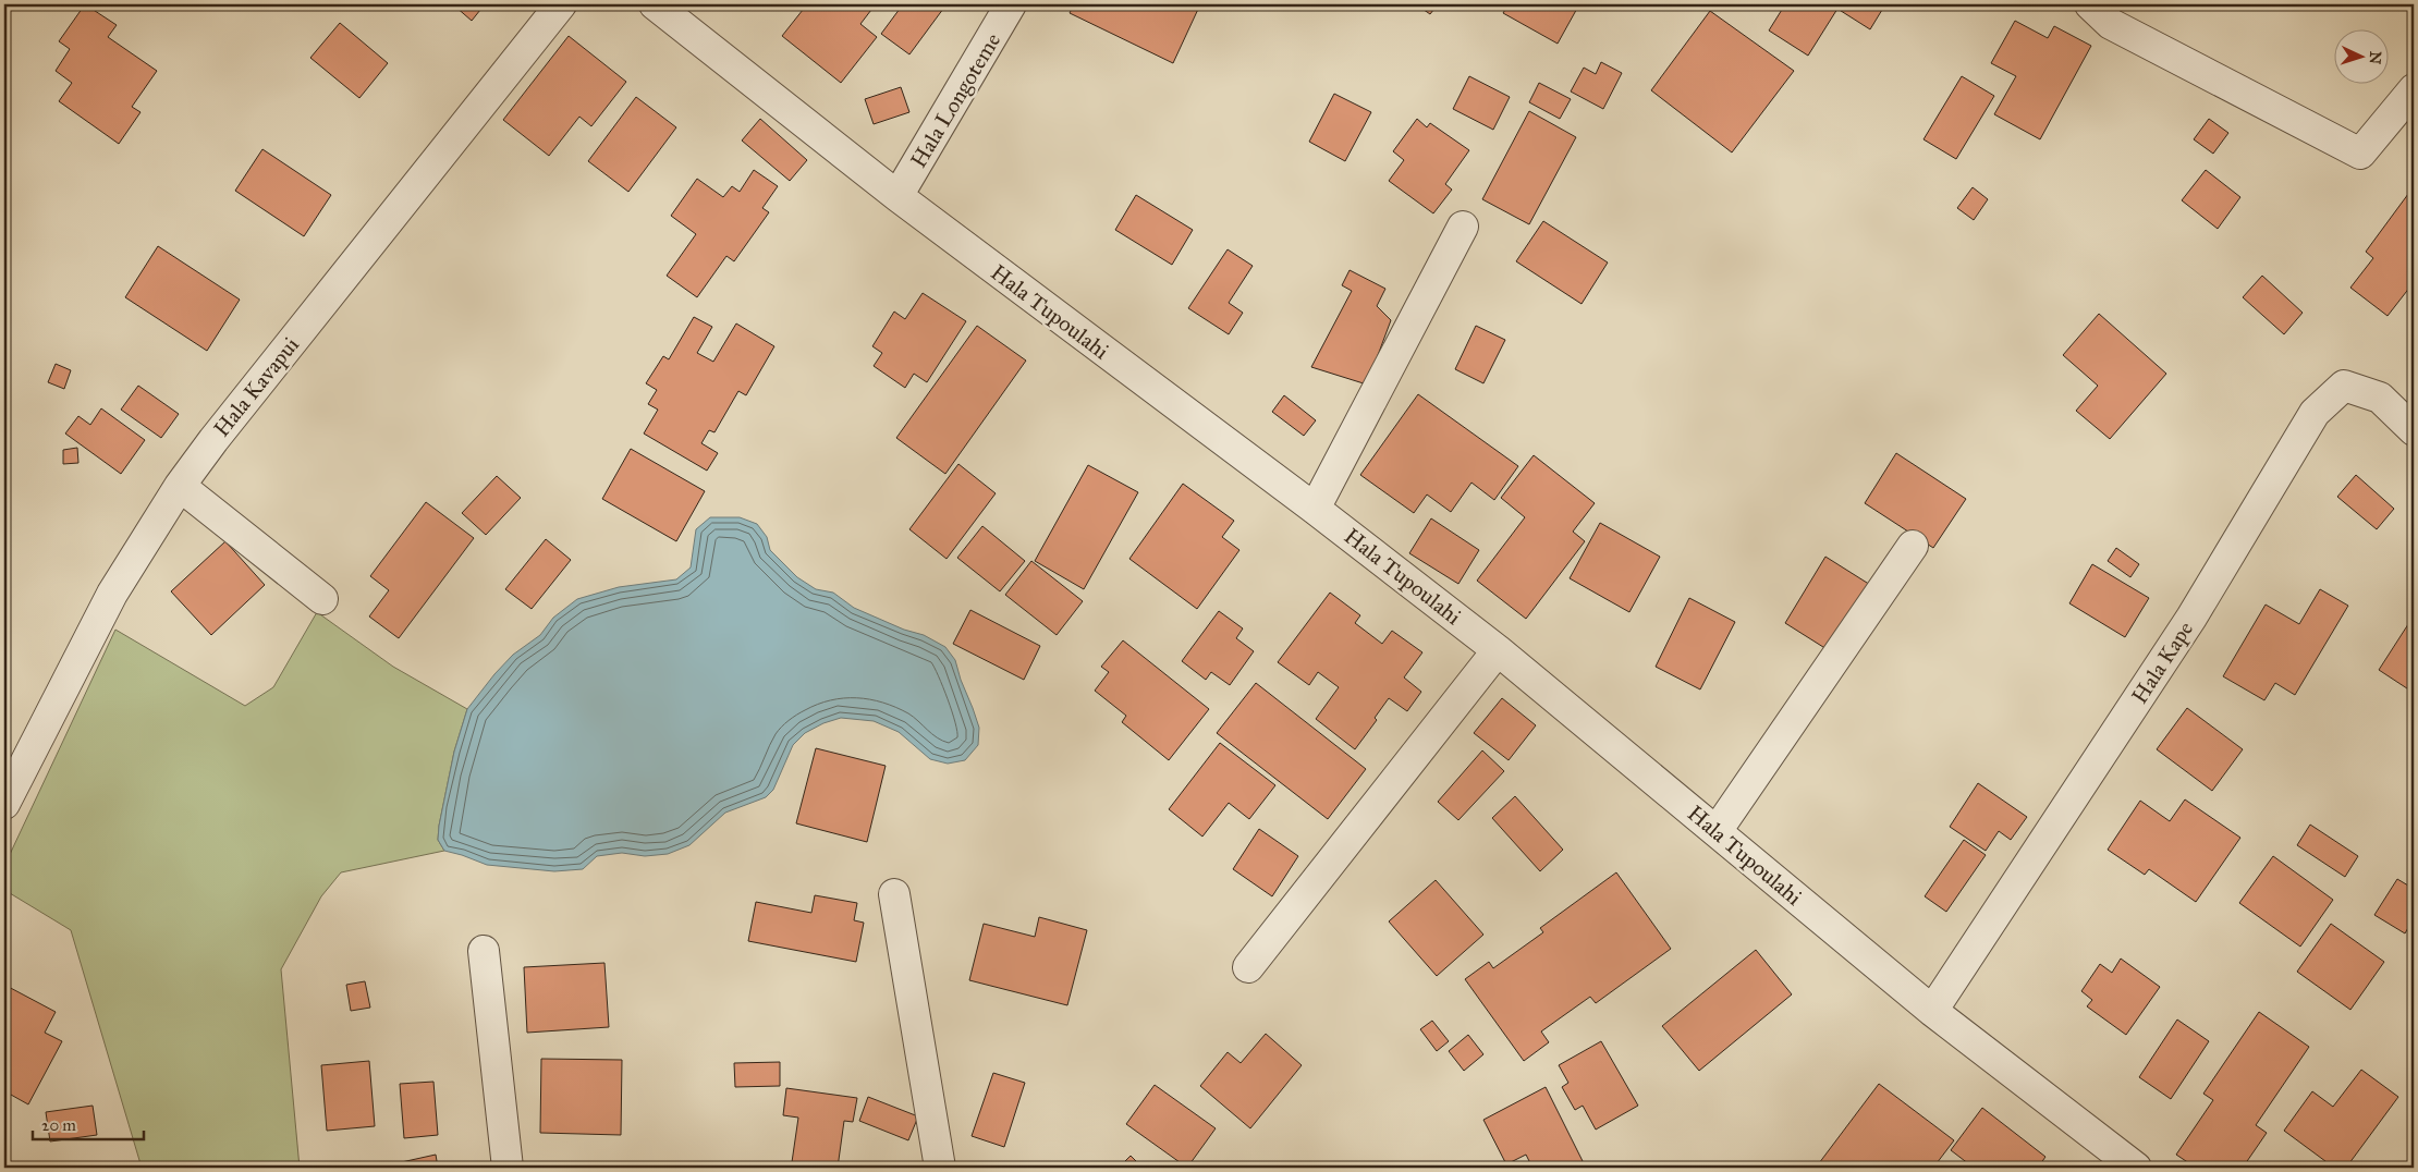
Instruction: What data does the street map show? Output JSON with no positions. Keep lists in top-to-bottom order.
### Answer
{
  "streets": {
    "street": [
      "Hala Longoteme",
      "Hala Tupoulahi",
      "Hala Kavapui",
      "Hala Kape"
    ]
  },
  "crossings": [
    ["Hala Longoteme", "Hala Tupoulahi"],
    ["Hala Tupoulahi", "Hala Kape"]
  ],
  "scale_bar": "20 m",
  "north": "right"
}
